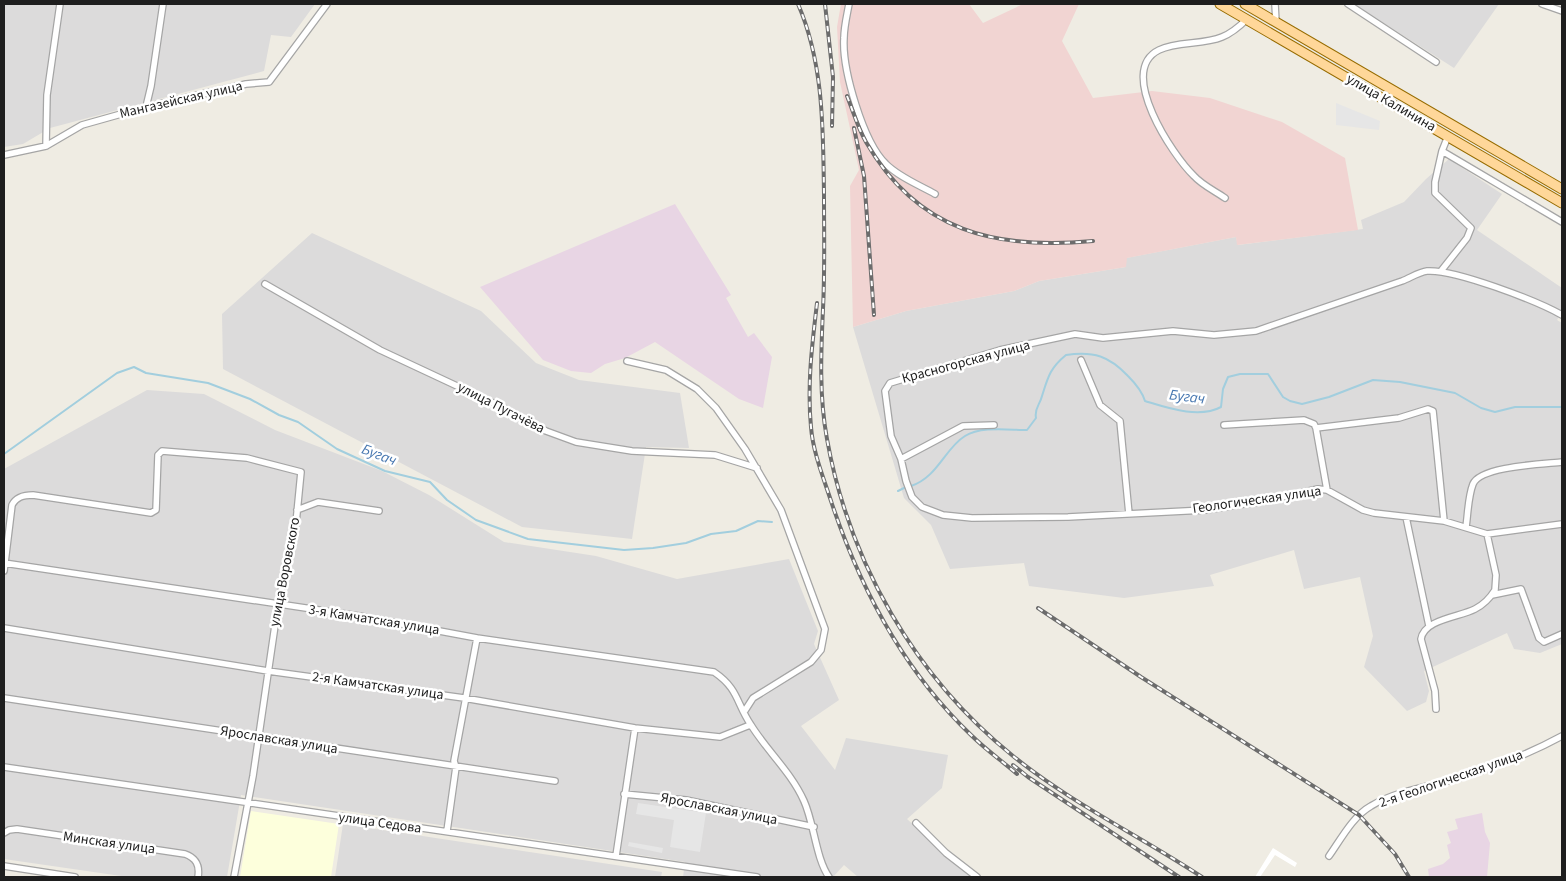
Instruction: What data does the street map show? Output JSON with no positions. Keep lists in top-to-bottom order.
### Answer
{
  "streets": {
    "main road": ["улица Калинина"],
    "street": [
      "Мангазейская улица",
      "Красногорская улица",
      "улица Пугачёва",
      "Геологическая улица",
      "улица Воровского",
      "3-я Камчатская улица",
      "2-я Камчатская улица",
      "Ярославская улица",
      "2-я Геологическая улица",
      "улица Седова",
      "Минская улица"
    ]
  },
  "crossings": [
    ["Красногорская улица", "Геологическая улица"],
    ["улица Воровского", "3-я Камчатская улица"],
    ["улица Воровского", "2-я Камчатская улица"],
    ["улица Воровского", "Ярославская улица"],
    ["улица Воровского", "улица Седова"]
  ],
  "water": ["Бугач"]
}
